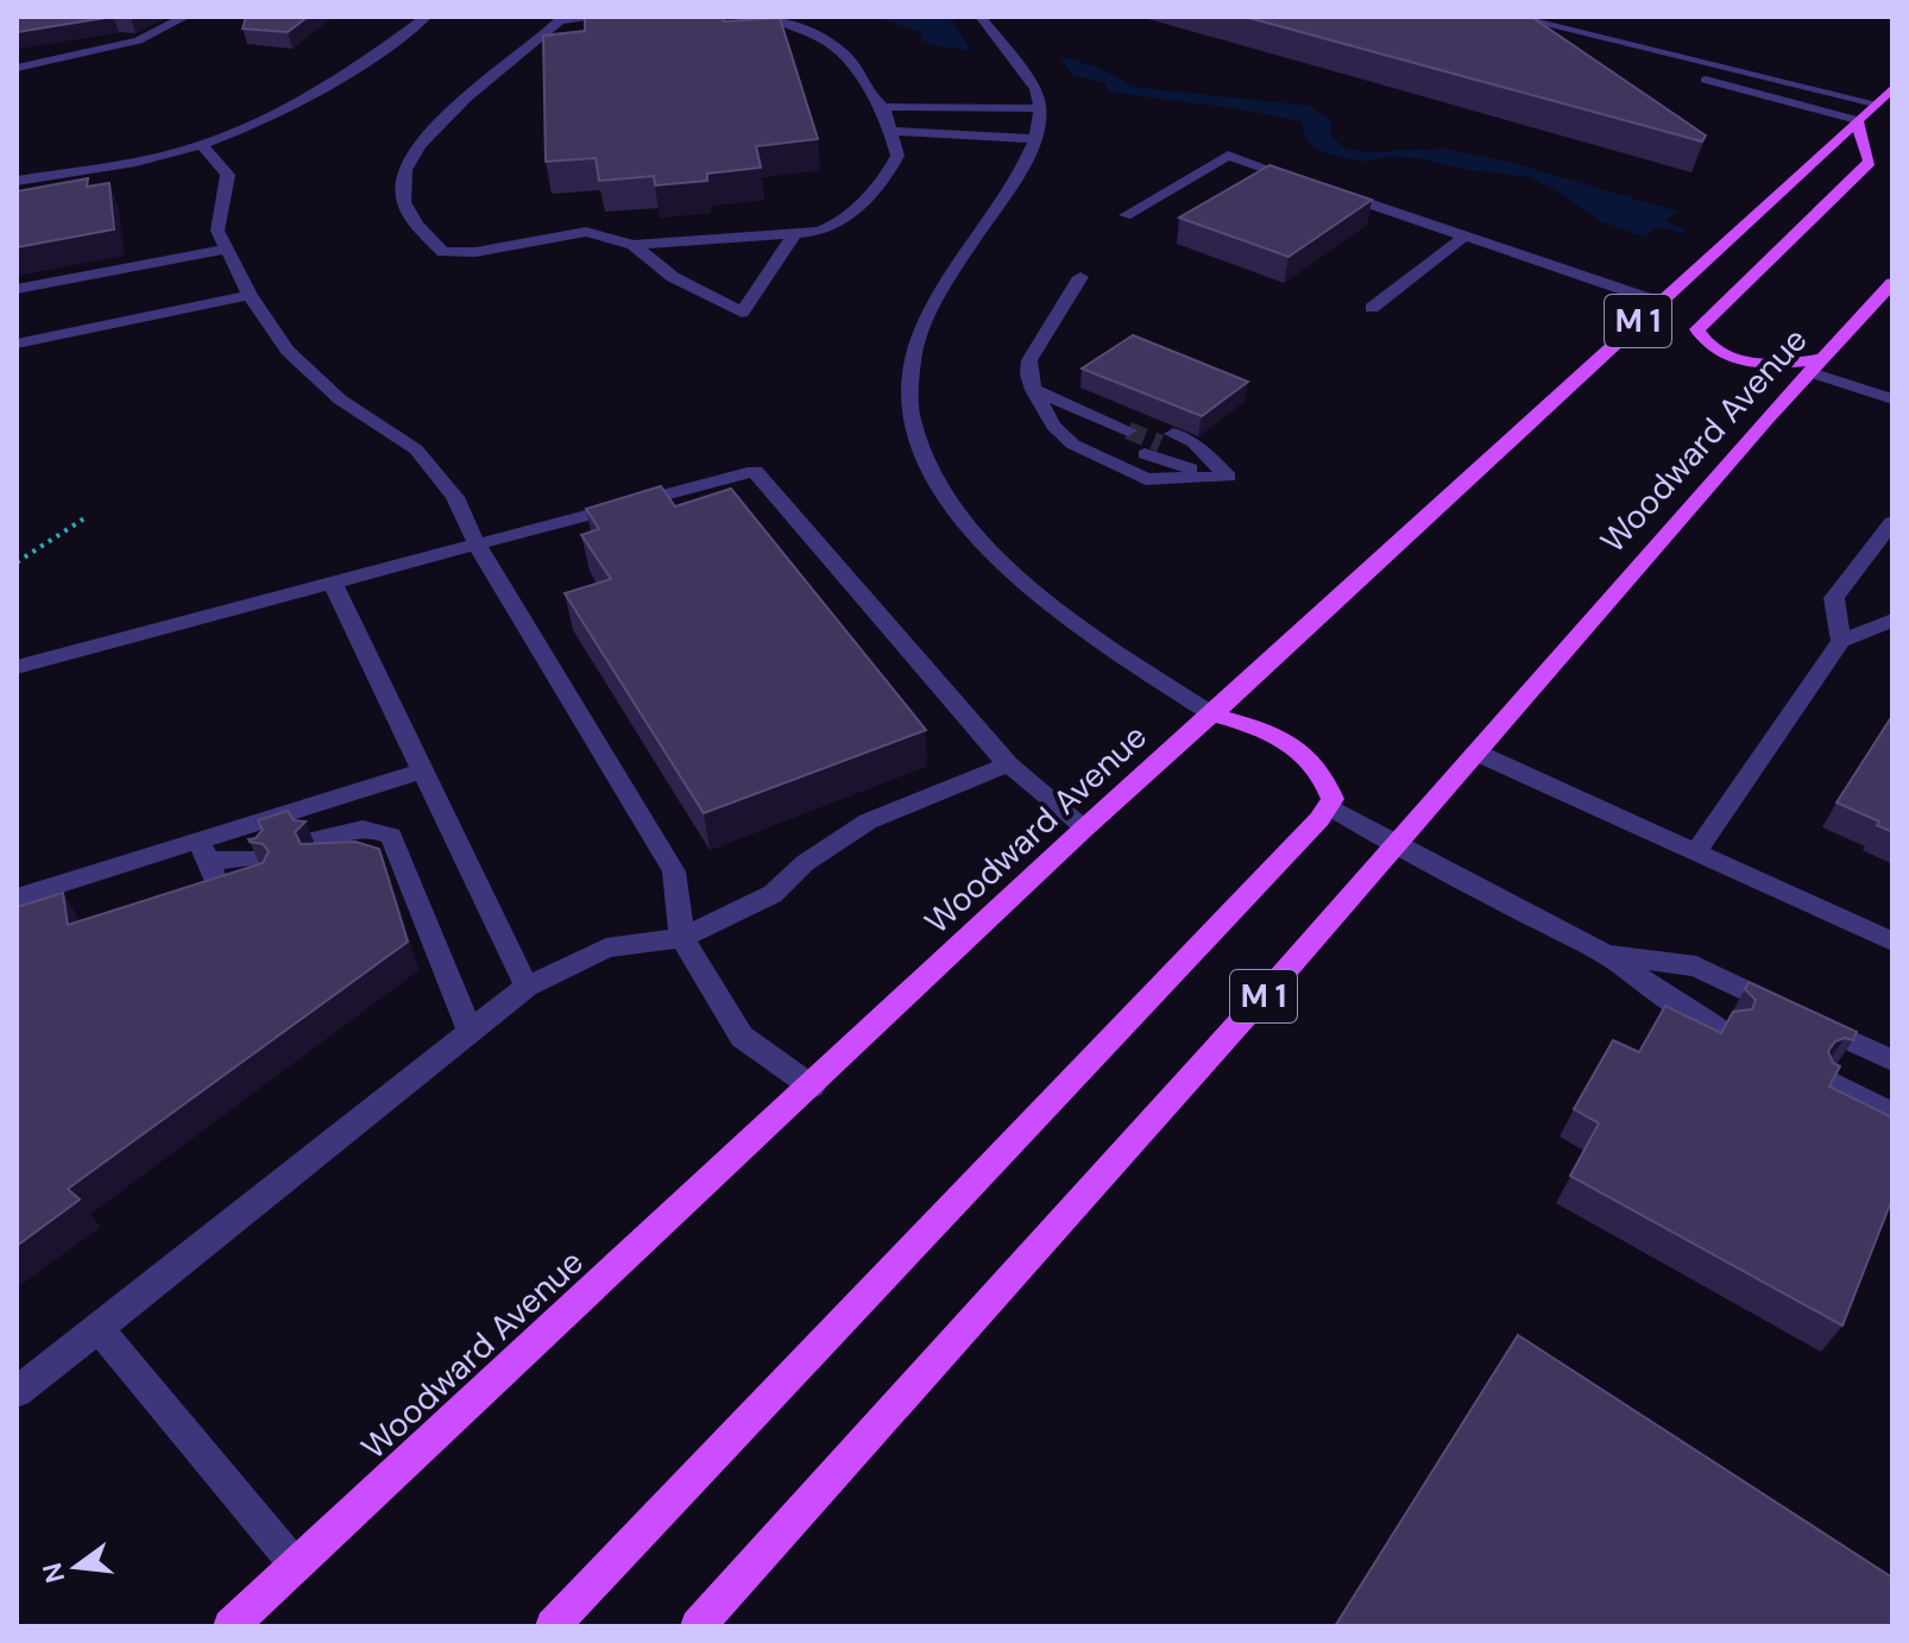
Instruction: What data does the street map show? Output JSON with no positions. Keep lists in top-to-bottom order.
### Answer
{
  "streets": {
    "main road": ["M 1", "Woodward Avenue"]
  },
  "north": "left"
}
